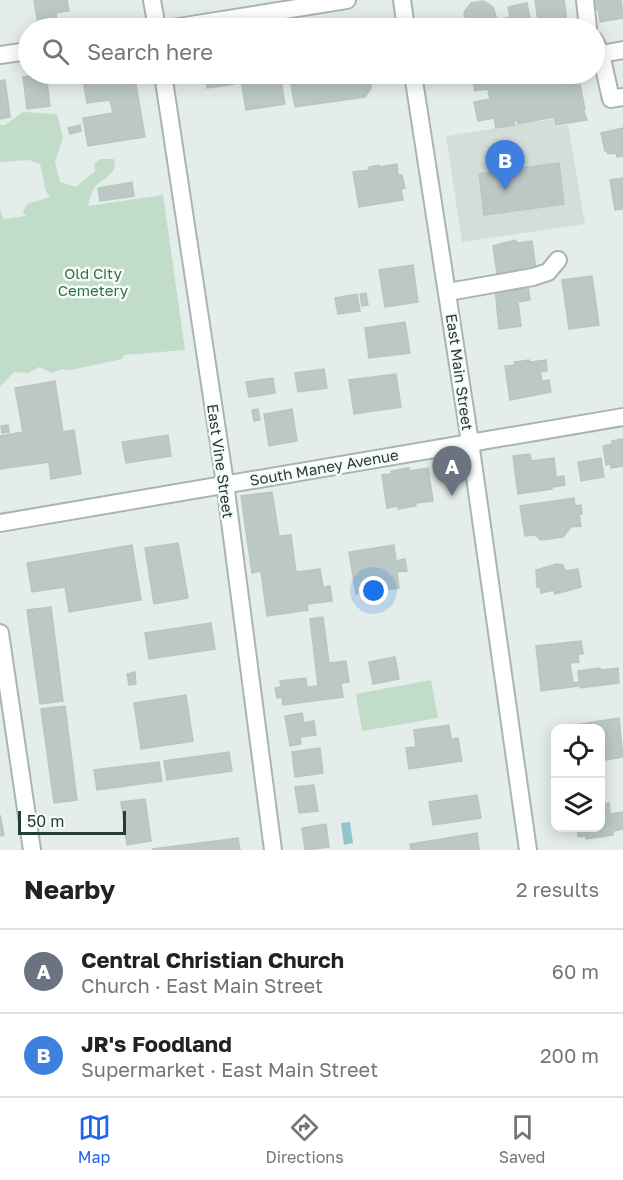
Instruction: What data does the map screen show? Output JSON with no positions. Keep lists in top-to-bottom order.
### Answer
{
  "streets": {
    "street": ["East Main Street", "East Vine Street", "South Maney Avenue"]
  },
  "crossings": [
    ["East Main Street", "South Maney Avenue"],
    ["East Vine Street", "South Maney Avenue"]
  ],
  "parks": ["Old City Cemetery"],
  "scale_bar": "50 m",
  "page": {
    "search": "Search here",
    "pins": ["B", "A"],
    "scale": "50 m",
    "heading": ["Nearby", "2 results"],
    "list": [
      {
        "mark": "A",
        "name": "Central Christian Church",
        "note": "Church · East Main Street",
        "value": "60 m"
      },
      {
        "mark": "B",
        "name": "JR's Foodland",
        "note": "Supermarket · East Main Street",
        "value": "200 m"
      }
    ],
    "nav": ["Map", "Directions", "Saved"]
  }
}
